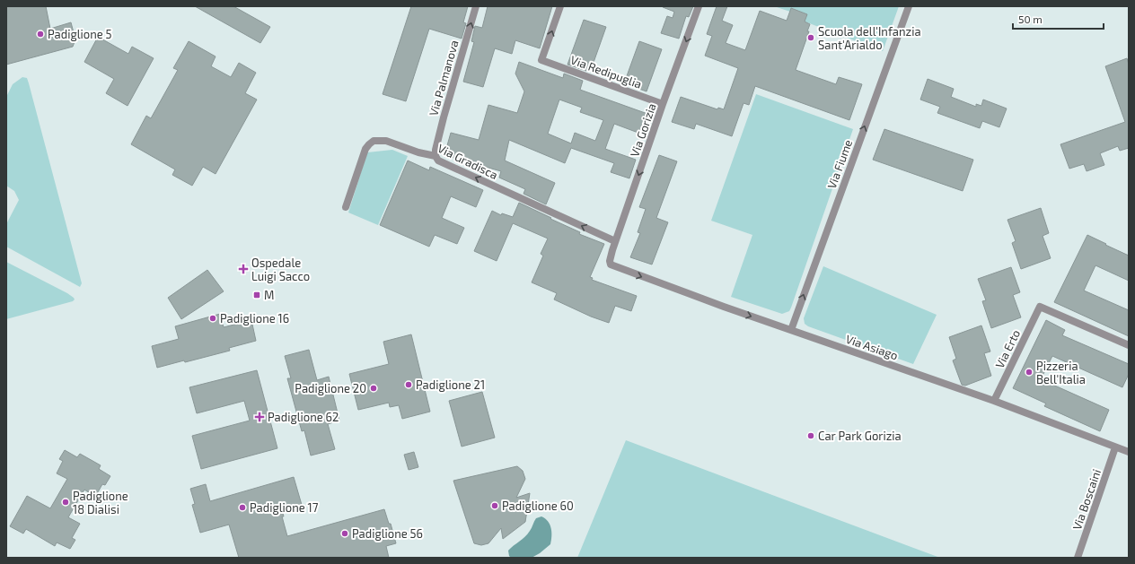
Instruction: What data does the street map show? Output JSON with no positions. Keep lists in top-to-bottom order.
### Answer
{
  "streets": {
    "street": [
      "Via Redipuglia",
      "Via Palmanova",
      "Via Gorizia",
      "Via Gradisca",
      "Via Fiume",
      "Via Asiago",
      "Via Erto",
      "Via Boscaini"
    ]
  },
  "crossings": [
    ["Via Redipuglia", "Via Gorizia"],
    ["Via Palmanova", "Via Gradisca"],
    ["Via Gorizia", "Via Gradisca"],
    ["Via Gorizia", "Via Asiago"],
    ["Via Fiume", "Via Asiago"],
    ["Via Asiago", "Via Erto"],
    ["Via Asiago", "Via Boscaini"]
  ],
  "one_way": [
    "Via Palmanova",
    "Via Gorizia",
    "Via Gradisca",
    "Via Fiume"
  ],
  "places": {
    "other": [
      "Padiglione 5",
      "Scuola dell'Infanzia Sant'Arialdo",
      "Padiglione 16",
      "Pizzeria Bell'Italia",
      "Padiglione 21",
      "Padiglione 20",
      "Car Park Gorizia",
      "Padiglione 18 Dialisi",
      "Padiglione 60",
      "Padiglione 17",
      "Padiglione 56"
    ],
    "health": ["Ospedale Luigi Sacco", "Padiglione 62"],
    "transit": ["M"]
  },
  "scale_bar": "50 m"
}
